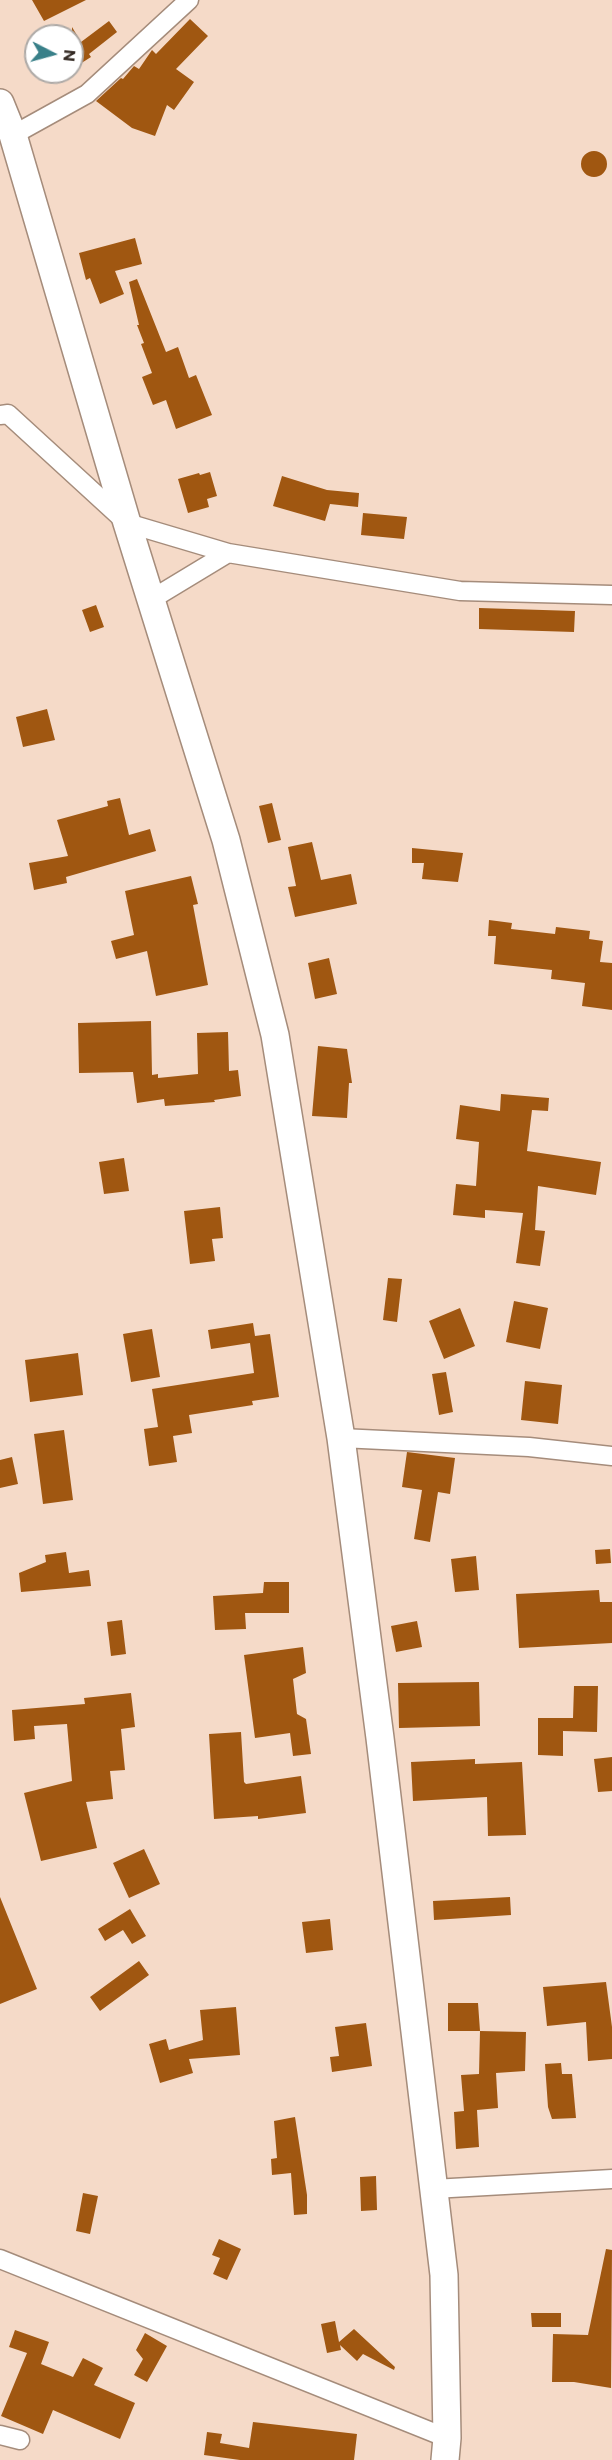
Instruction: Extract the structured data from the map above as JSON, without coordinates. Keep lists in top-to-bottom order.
{
  "north": "right"
}
